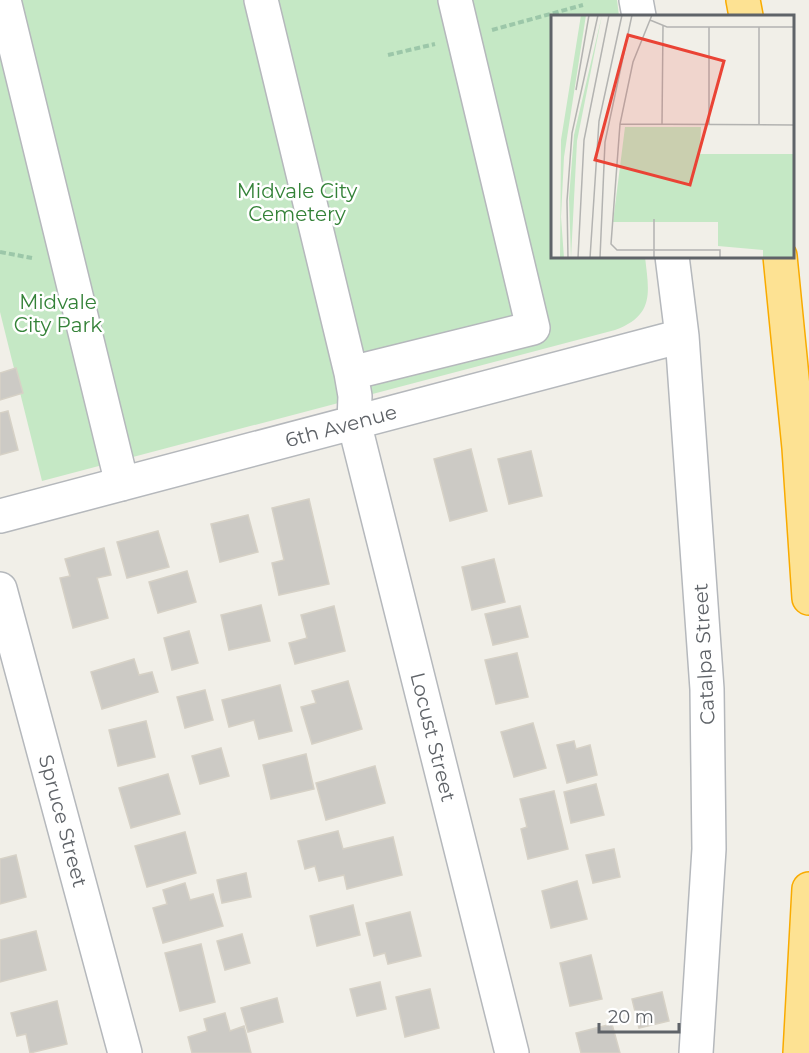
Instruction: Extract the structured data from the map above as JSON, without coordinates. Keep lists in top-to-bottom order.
{
  "streets": {
    "street": [
      "6th Avenue",
      "Catalpa Street",
      "Locust Street",
      "Spruce Street"
    ]
  },
  "crossings": [
    ["6th Avenue", "Catalpa Street"],
    ["6th Avenue", "Locust Street"]
  ],
  "parks": ["Midvale City Cemetery", "Midvale City Park"],
  "scale_bar": "20 m"
}
